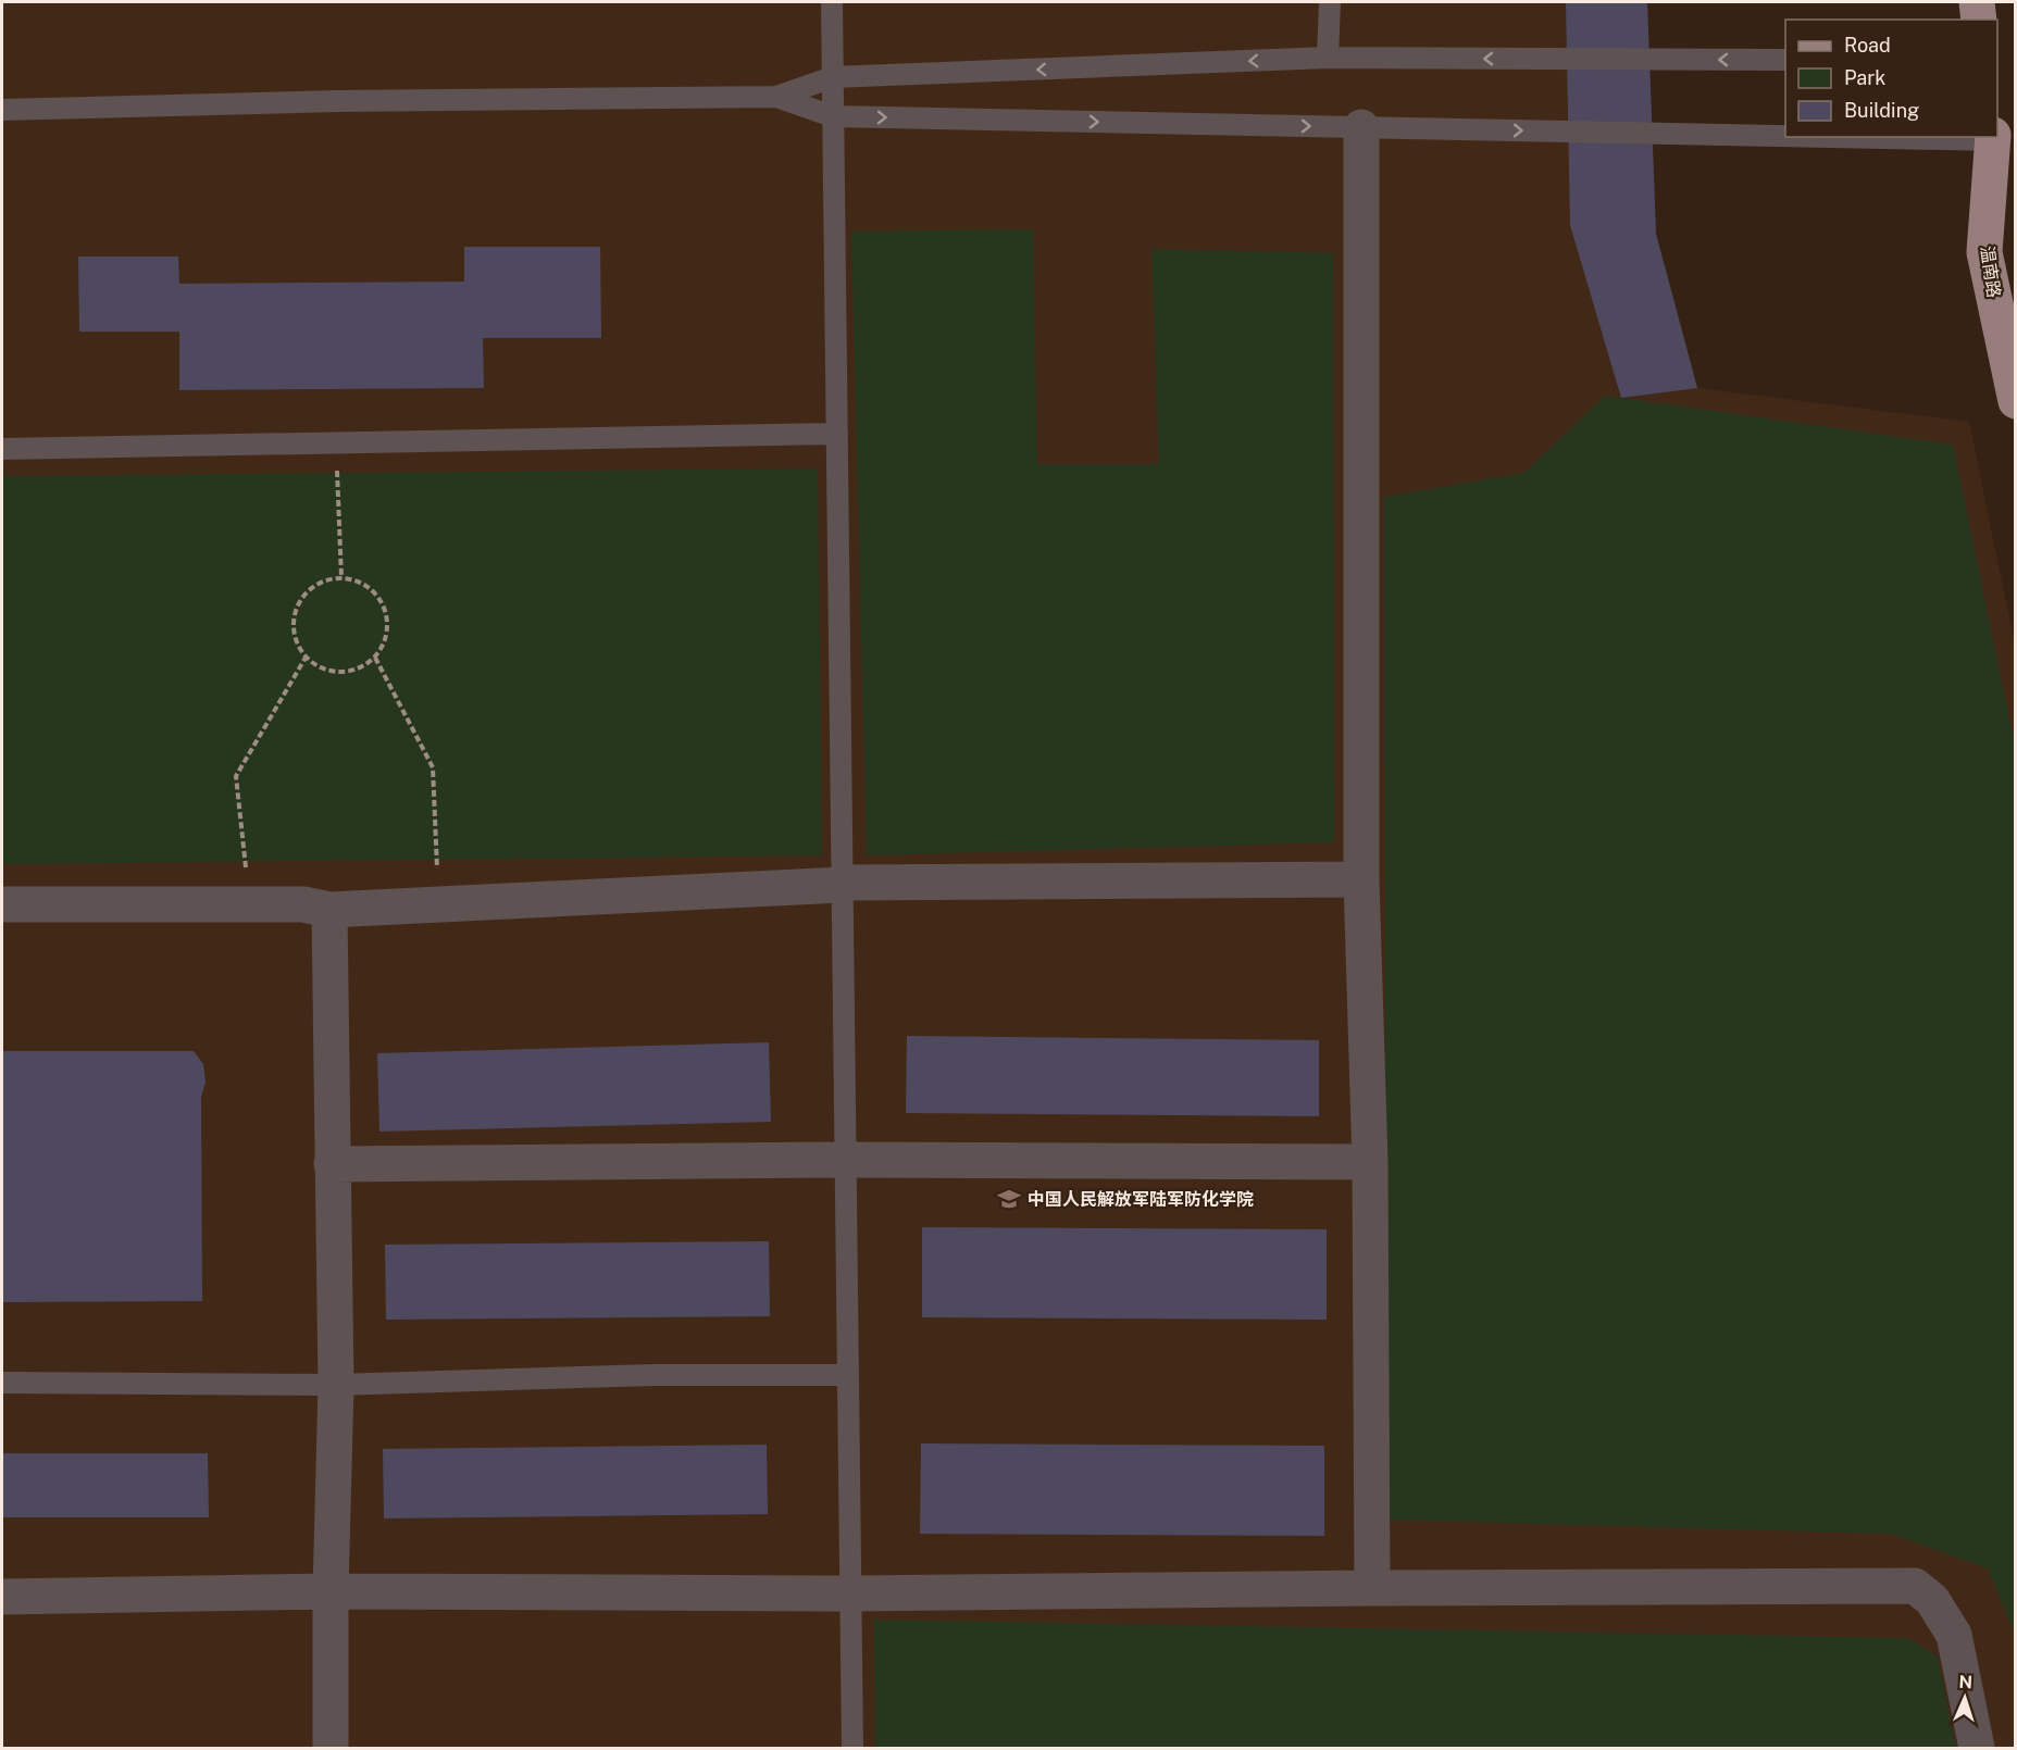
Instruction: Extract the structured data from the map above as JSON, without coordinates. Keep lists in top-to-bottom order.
{
  "streets": {
    "main road": ["温南路"]
  },
  "places": {
    "school or university": ["中国人民解放军陆军防化学院"]
  },
  "legend": ["Road", "Park", "Building"],
  "north": "top"
}
